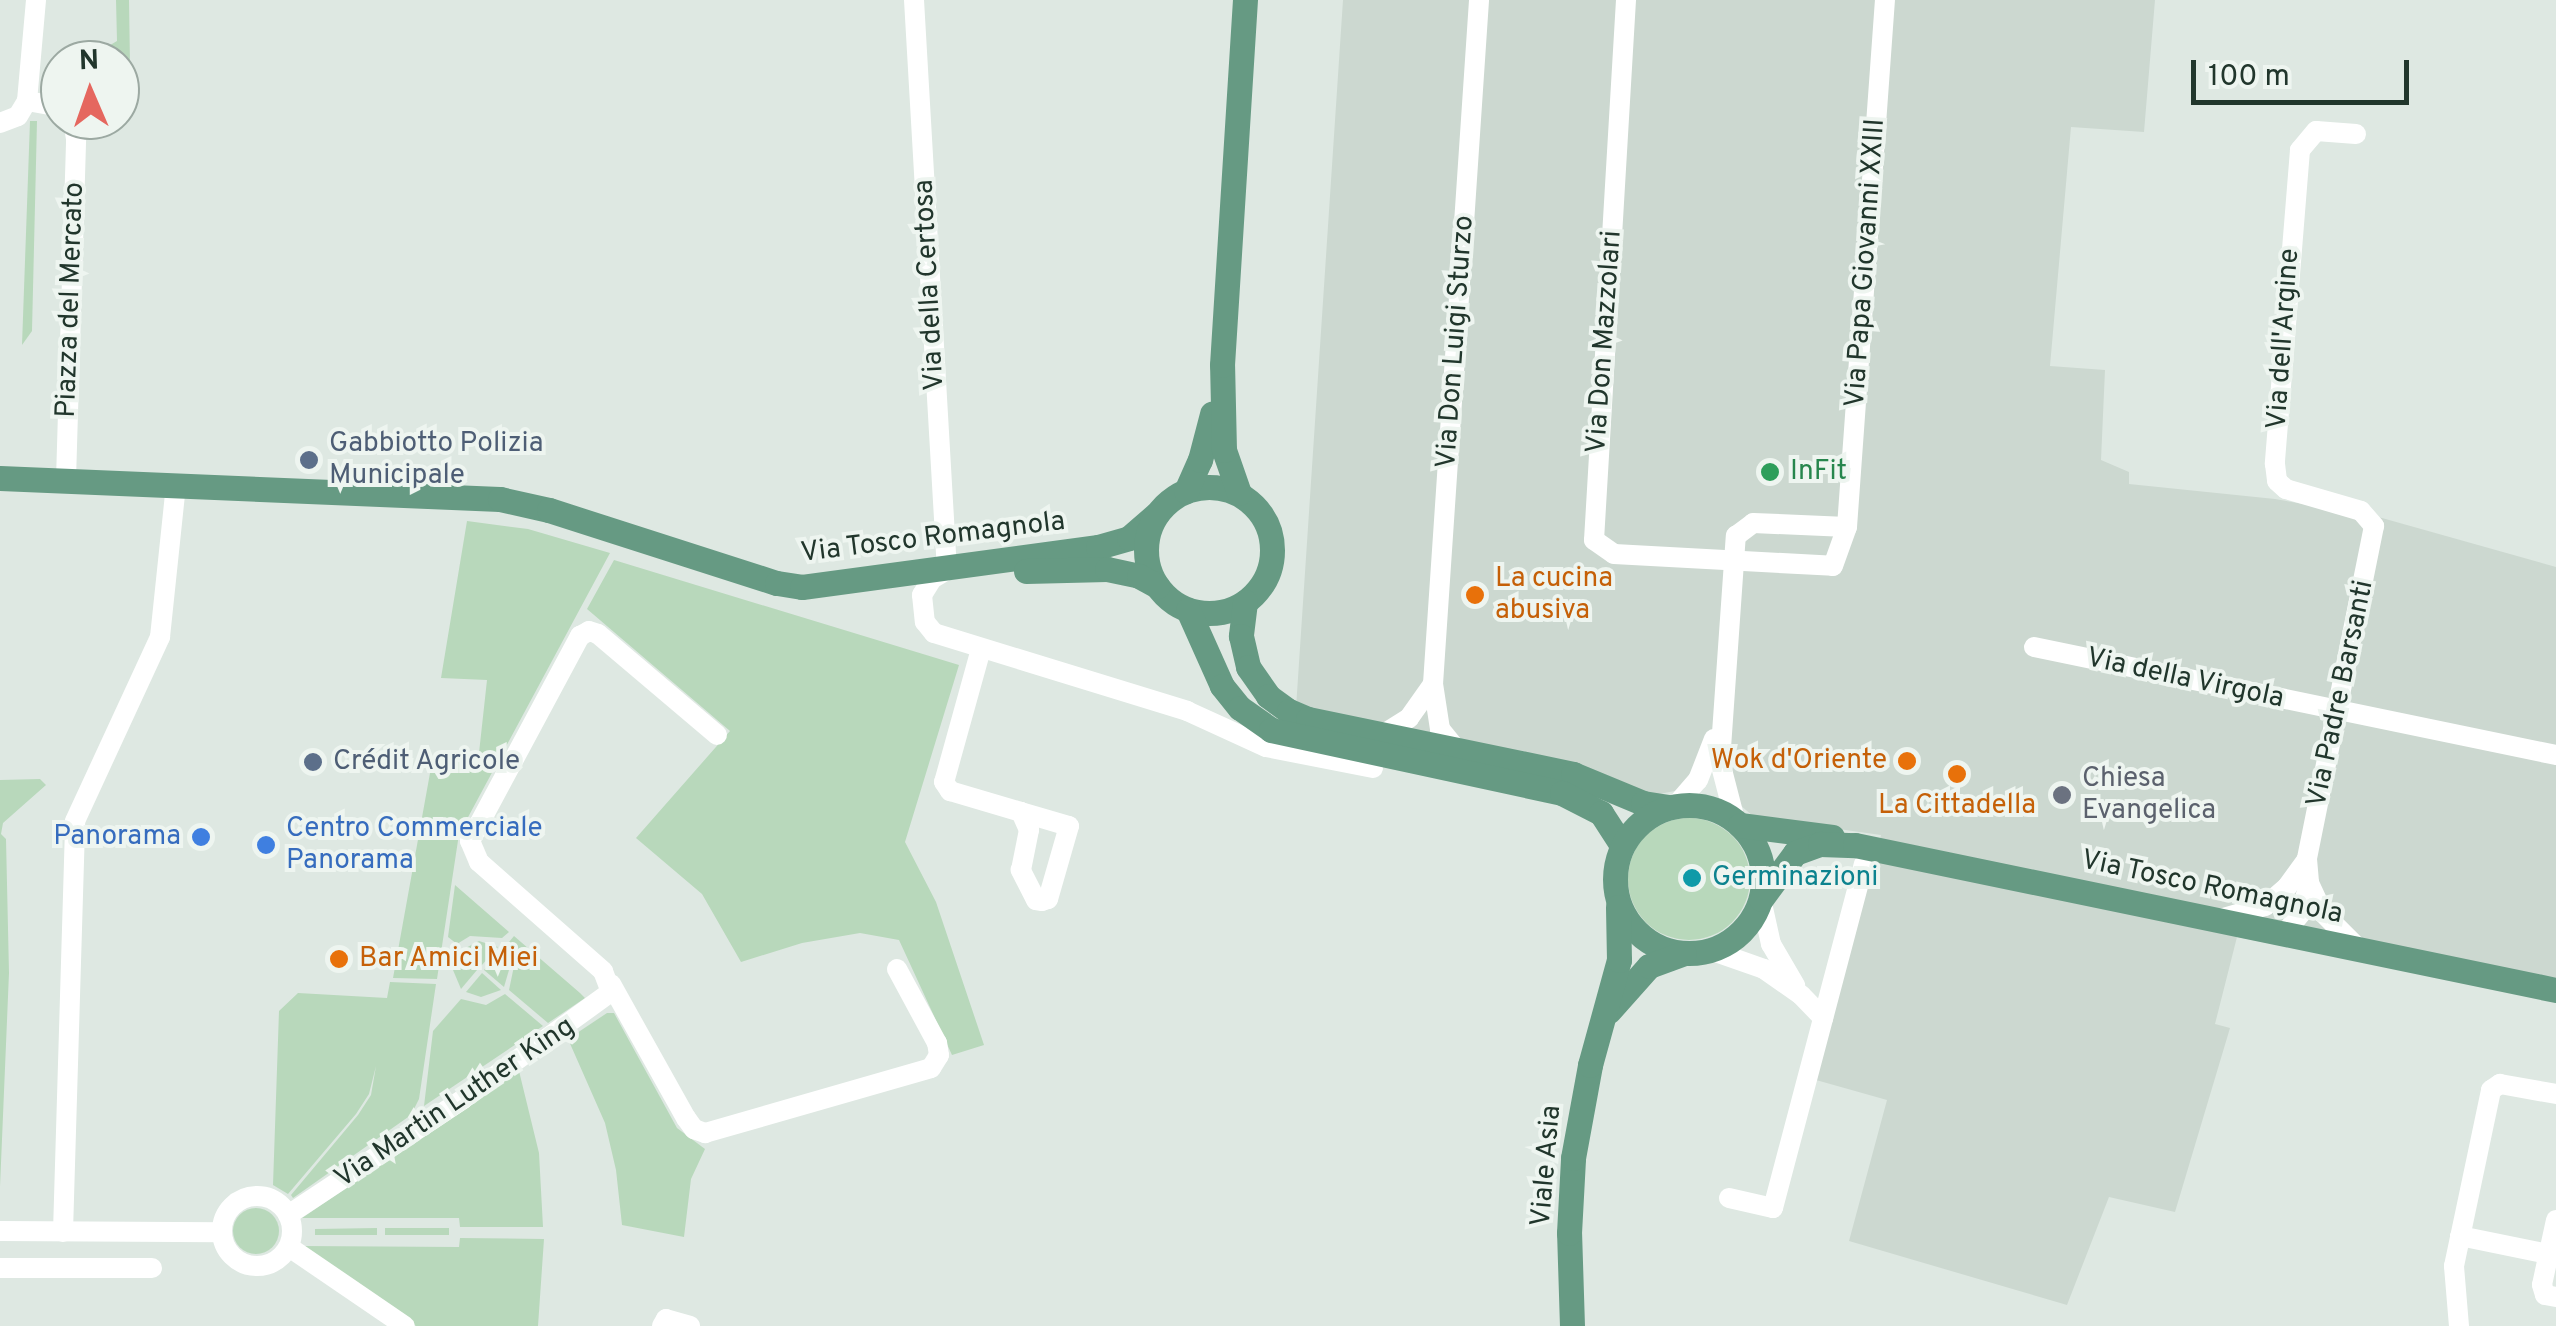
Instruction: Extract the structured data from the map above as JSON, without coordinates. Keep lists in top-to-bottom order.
{
  "streets": {
    "main road": ["Via Tosco Romagnola", "Viale Asia"],
    "street": [
      "Via Papa Giovanni XXIII",
      "Via della Certosa",
      "Piazza del Mercato",
      "Via dell'Argine",
      "Via Don Luigi Sturzo",
      "Via Don Mazzolari",
      "Via della Virgola",
      "Via Padre Barsanti",
      "Via Martin Luther King"
    ]
  },
  "crossings": [
    ["Via della Certosa", "Via Tosco Romagnola"],
    ["Piazza del Mercato", "Via Tosco Romagnola"],
    ["Via dell'Argine", "Via Padre Barsanti"],
    ["Via Tosco Romagnola", "Via Padre Barsanti"],
    ["Via Tosco Romagnola", "Viale Asia"],
    ["Via della Virgola", "Via Padre Barsanti"]
  ],
  "places": [
    "Gabbiotto Polizia Municipale",
    "InFit",
    "La cucina abusiva",
    "Wok d'Oriente",
    "Crédit Agricole",
    "La Cittadella",
    "Chiesa Evangelica",
    "Panorama",
    "Centro Commerciale Panorama",
    "Germinazioni",
    "Bar Amici Miei"
  ],
  "scale_bar": "100 m",
  "north": "top"
}
